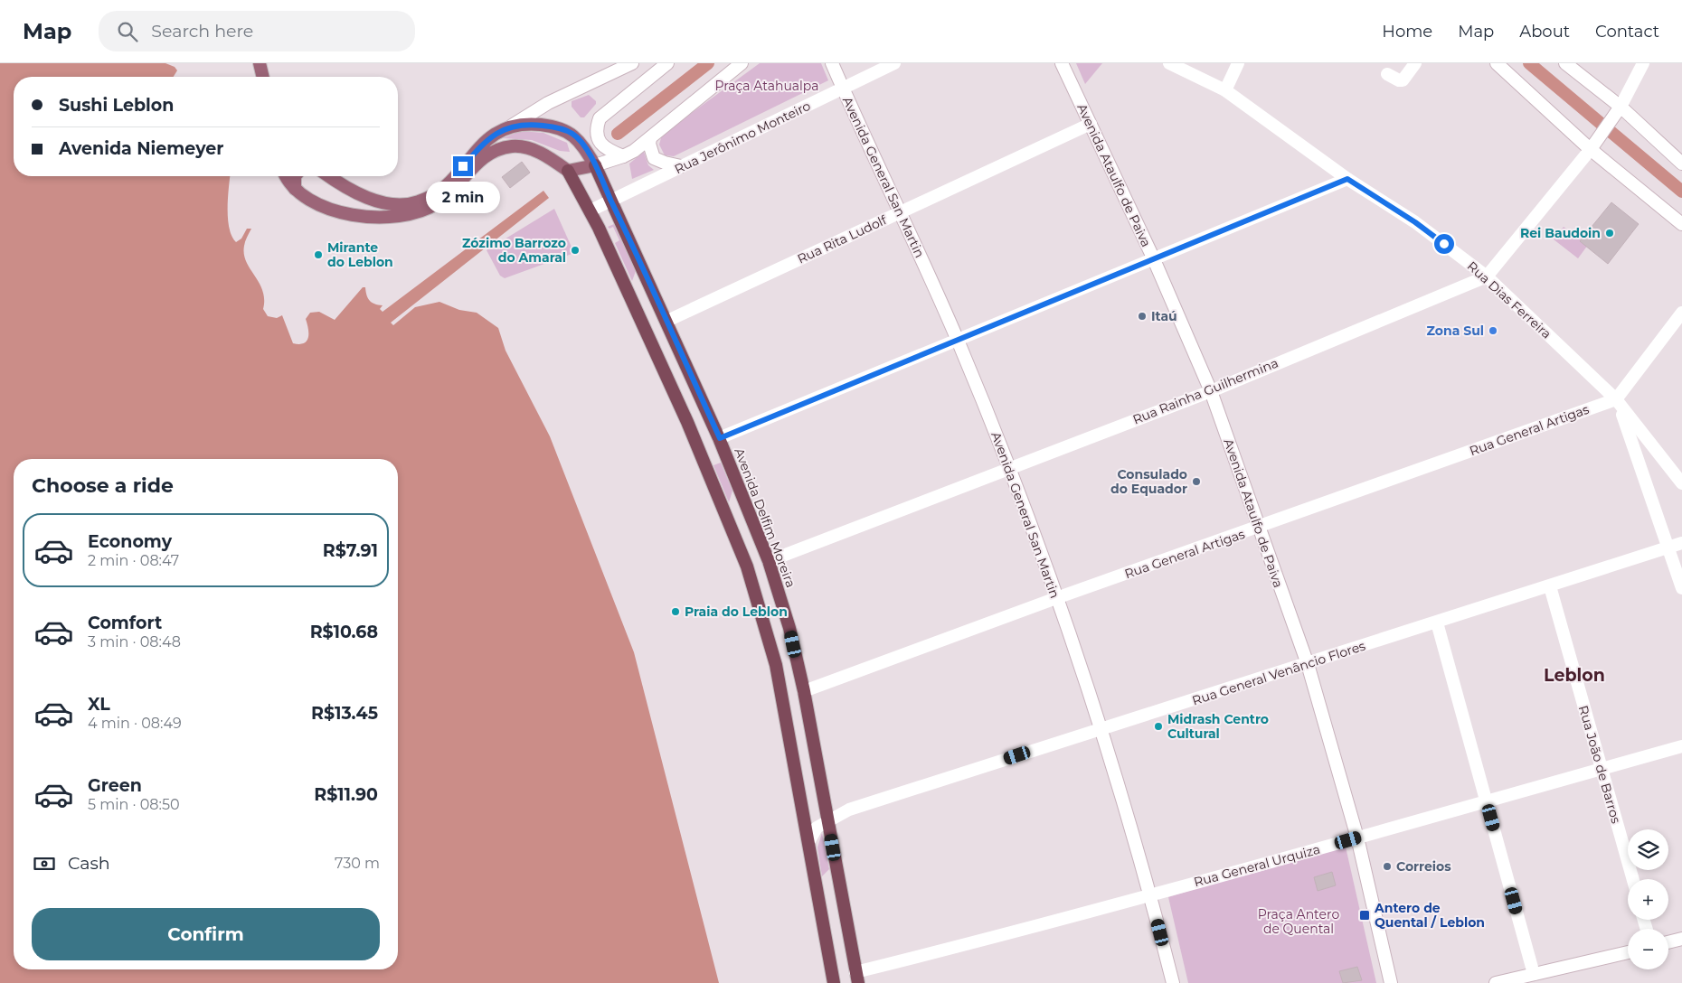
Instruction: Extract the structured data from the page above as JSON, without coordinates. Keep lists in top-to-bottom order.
{
  "streets": {
    "highway": ["Avenida Delfim Moreira"],
    "street": [
      "Rua Jerônimo Monteiro",
      "Avenida Ataulfo de Paiva",
      "Avenida General San Martin",
      "Rua Rita Ludolf",
      "Rua Dias Ferreira",
      "Rua Rainha Guilhermina",
      "Rua General Artigas",
      "Rua General Venâncio Flores",
      "Rua João de Barros",
      "Rua General Urquiza"
    ]
  },
  "crossings": [
    ["Rua Jerônimo Monteiro", "Avenida General San Martin"],
    ["Rua Jerônimo Monteiro", "Avenida Delfim Moreira"],
    ["Avenida Ataulfo de Paiva", "Rua Rita Ludolf"],
    ["Avenida Ataulfo de Paiva", "Rua Rainha Guilhermina"],
    ["Avenida Ataulfo de Paiva", "Rua General Artigas"],
    ["Avenida Ataulfo de Paiva", "Rua General Venâncio Flores"],
    ["Avenida Ataulfo de Paiva", "Rua General Urquiza"],
    ["Avenida General San Martin", "Rua Rita Ludolf"],
    ["Avenida General San Martin", "Rua Rainha Guilhermina"],
    ["Avenida General San Martin", "Rua General Artigas"],
    ["Avenida General San Martin", "Rua General Venâncio Flores"],
    ["Avenida General San Martin", "Rua General Urquiza"],
    ["Rua Rita Ludolf", "Avenida Delfim Moreira"],
    ["Rua Dias Ferreira", "Rua Rainha Guilhermina"],
    ["Rua Dias Ferreira", "Rua General Artigas"],
    ["Rua Rainha Guilhermina", "Avenida Delfim Moreira"],
    ["Rua General Artigas", "Avenida Delfim Moreira"],
    ["Avenida Delfim Moreira", "Rua General Venâncio Flores"],
    ["Avenida Delfim Moreira", "Rua General Urquiza"],
    ["Rua General Venâncio Flores", "Rua João de Barros"],
    ["Rua João de Barros", "Rua General Urquiza"]
  ],
  "districts": ["Leblon"],
  "parks": ["Praça Atahualpa", "Praça Antero de Quental"],
  "places": {
    "other": [
      "Rei Baudoin",
      "Zózimo Barrozo do Amaral",
      "Mirante do Leblon",
      "Itaú",
      "Zona Sul",
      "Consulado do Equador",
      "Praia do Leblon",
      "Midrash Centro Cultural",
      "Correios"
    ],
    "transit": ["Antero de Quental / Leblon"]
  },
  "page": {
    "header": "Map",
    "search": "Search here",
    "nav": [
      "Home",
      "Map",
      "About",
      "Contact"
    ],
    "banner": ["Sushi Leblon", "Avenida Niemeyer"],
    "bubble": "2 min",
    "heading": "Choose a ride",
    "list": [
      {
        "name": "Economy",
        "note": "2 min · 08:47",
        "value": "R$7.91"
      },
      {
        "name": "Comfort",
        "note": "3 min · 08:48",
        "value": "R$10.68"
      },
      {
        "name": "XL",
        "note": "4 min · 08:49",
        "value": "R$13.45"
      },
      {
        "name": "Green",
        "note": "5 min · 08:50",
        "value": "R$11.90"
      }
    ],
    "map_buttons": ["+", "−"],
    "pay": ["Cash", "730 m"],
    "buttons": "Confirm"
  }
}
